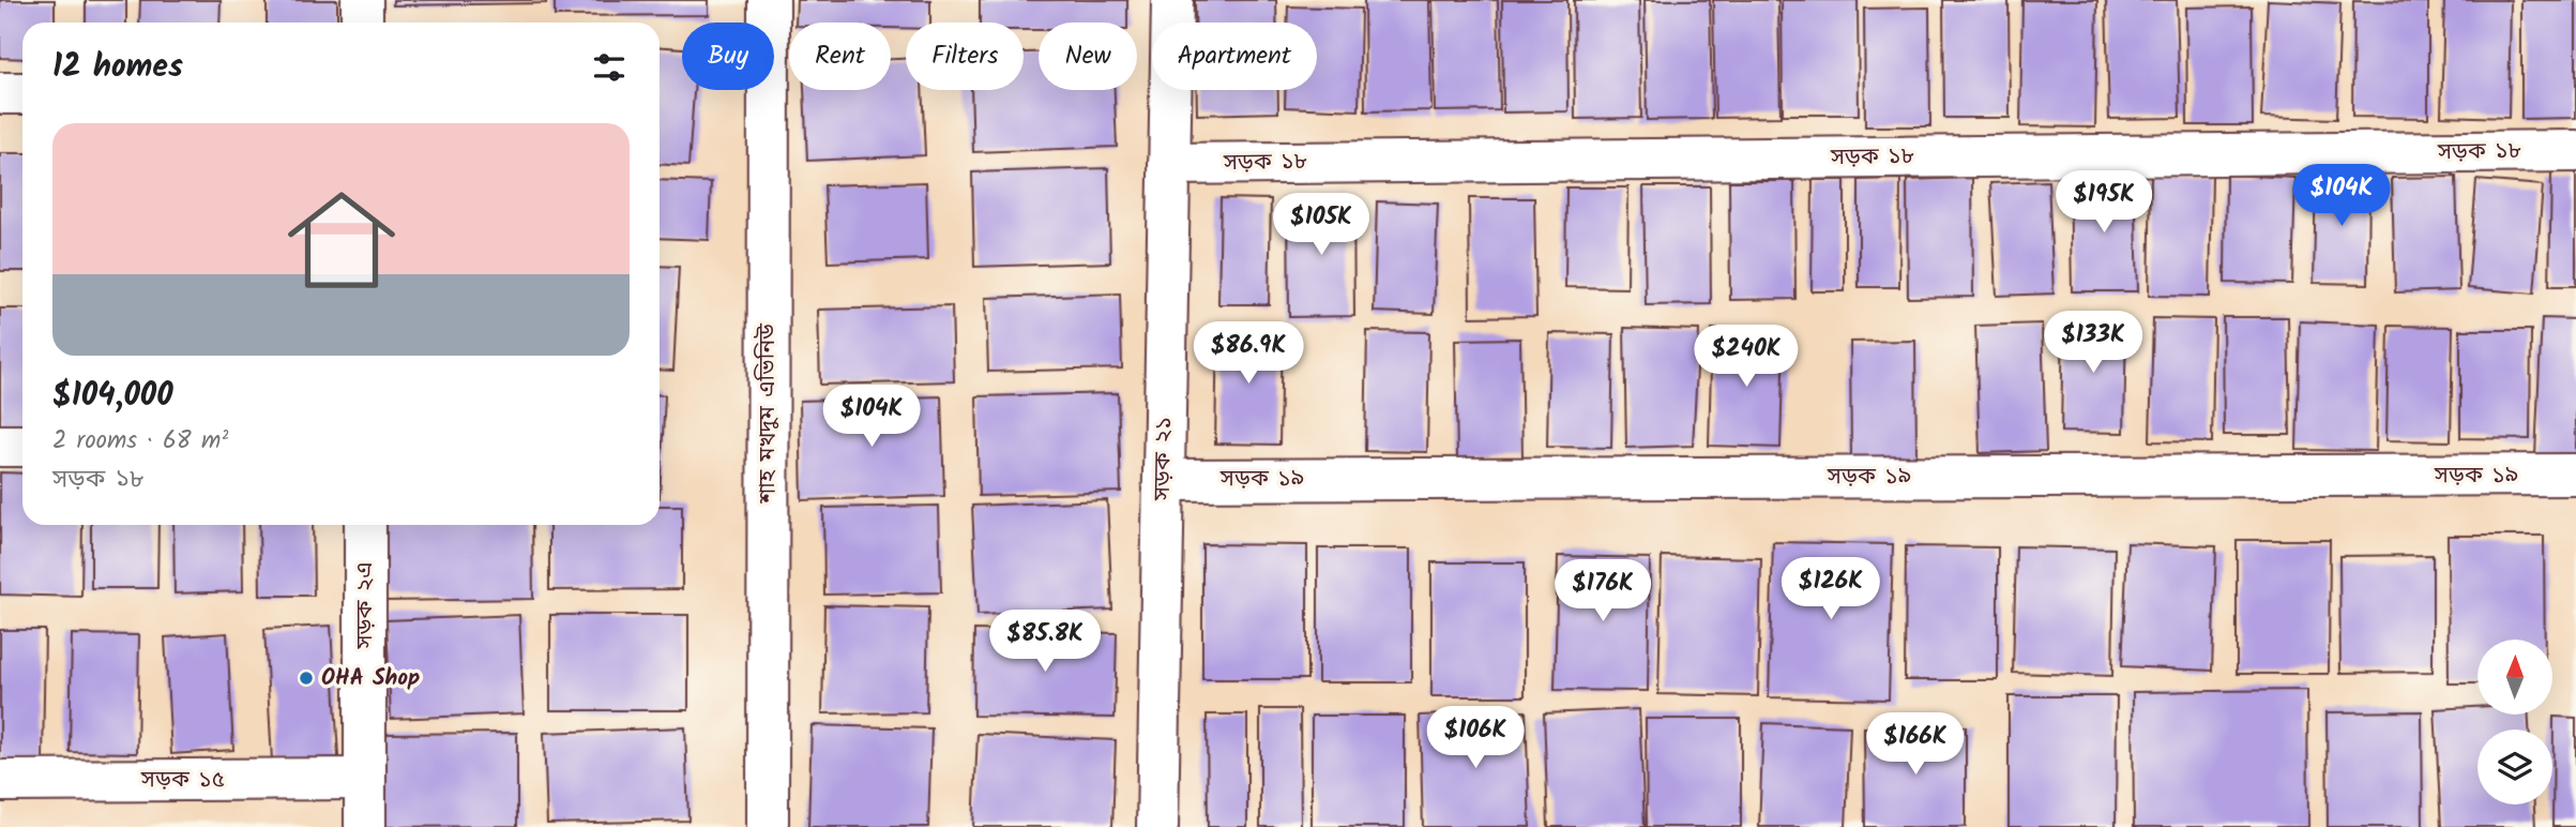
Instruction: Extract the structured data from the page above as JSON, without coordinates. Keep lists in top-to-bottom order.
{
  "streets": {
    "street": [
      "সড়ক ১৮",
      "শাহ মখদুম এভিনিউ",
      "সড়ক ২১",
      "সড়ক ১৯",
      "সড়ক ২এ",
      "সড়ক ১৫"
    ]
  },
  "crossings": [
    ["সড়ক ১৮", "সড়ক ২১"],
    ["সড়ক ২১", "সড়ক ১৯"],
    ["সড়ক ২এ", "সড়ক ১৫"]
  ],
  "places": ["OHA Shop"],
  "north": "top",
  "page": {
    "chip": [
      "Buy",
      "Rent",
      "Filters",
      "New",
      "Apartment"
    ],
    "heading": "12 homes",
    "list": [
      {
        "name": "$104,000",
        "note": "2 rooms · 68 m² · সড়ক ১৮"
      }
    ],
    "price": [
      "$104K",
      "$195K",
      "$105K",
      "$133K",
      "$86.9K",
      "$240K",
      "$104K",
      "$126K",
      "$176K",
      "$85.8K",
      "$106K",
      "$166K"
    ]
  }
}
